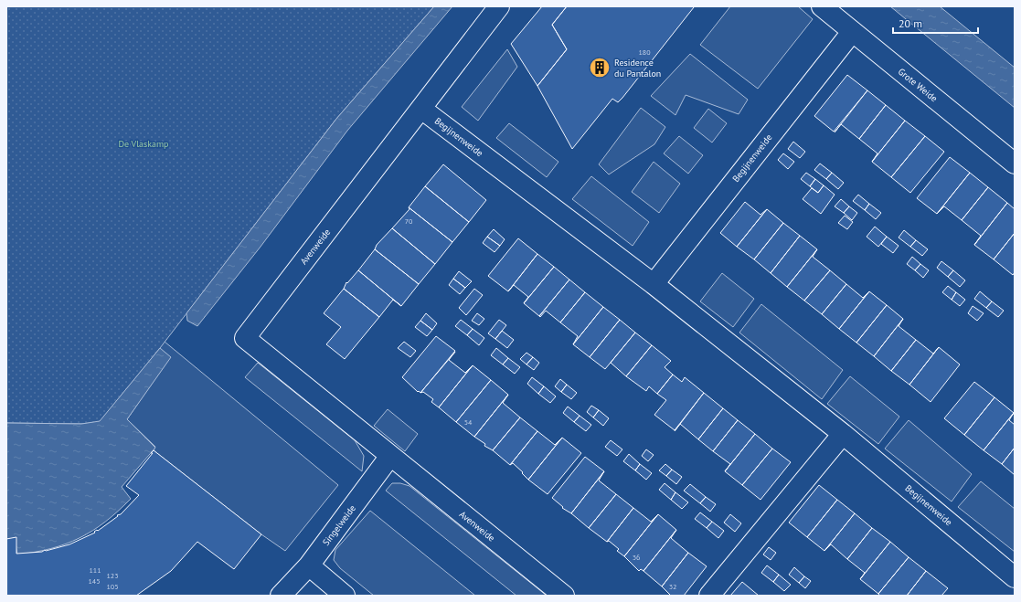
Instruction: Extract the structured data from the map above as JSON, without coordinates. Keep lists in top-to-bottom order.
{
  "streets": {
    "street": [
      "Grote Weide",
      "Begijnenweide",
      "Avenweide",
      "Singelweide"
    ]
  },
  "crossings": [
    ["Grote Weide", "Begijnenweide"],
    ["Begijnenweide", "Avenweide"],
    ["Avenweide", "Singelweide"]
  ],
  "parks": ["De Vlaskamp"],
  "places": {
    "building": ["Residence du Pantalon"]
  },
  "house_numbers": [
    "180",
    "70",
    "54",
    "36",
    "111",
    "123",
    "145",
    "105",
    "32"
  ],
  "scale_bar": "20 m"
}
